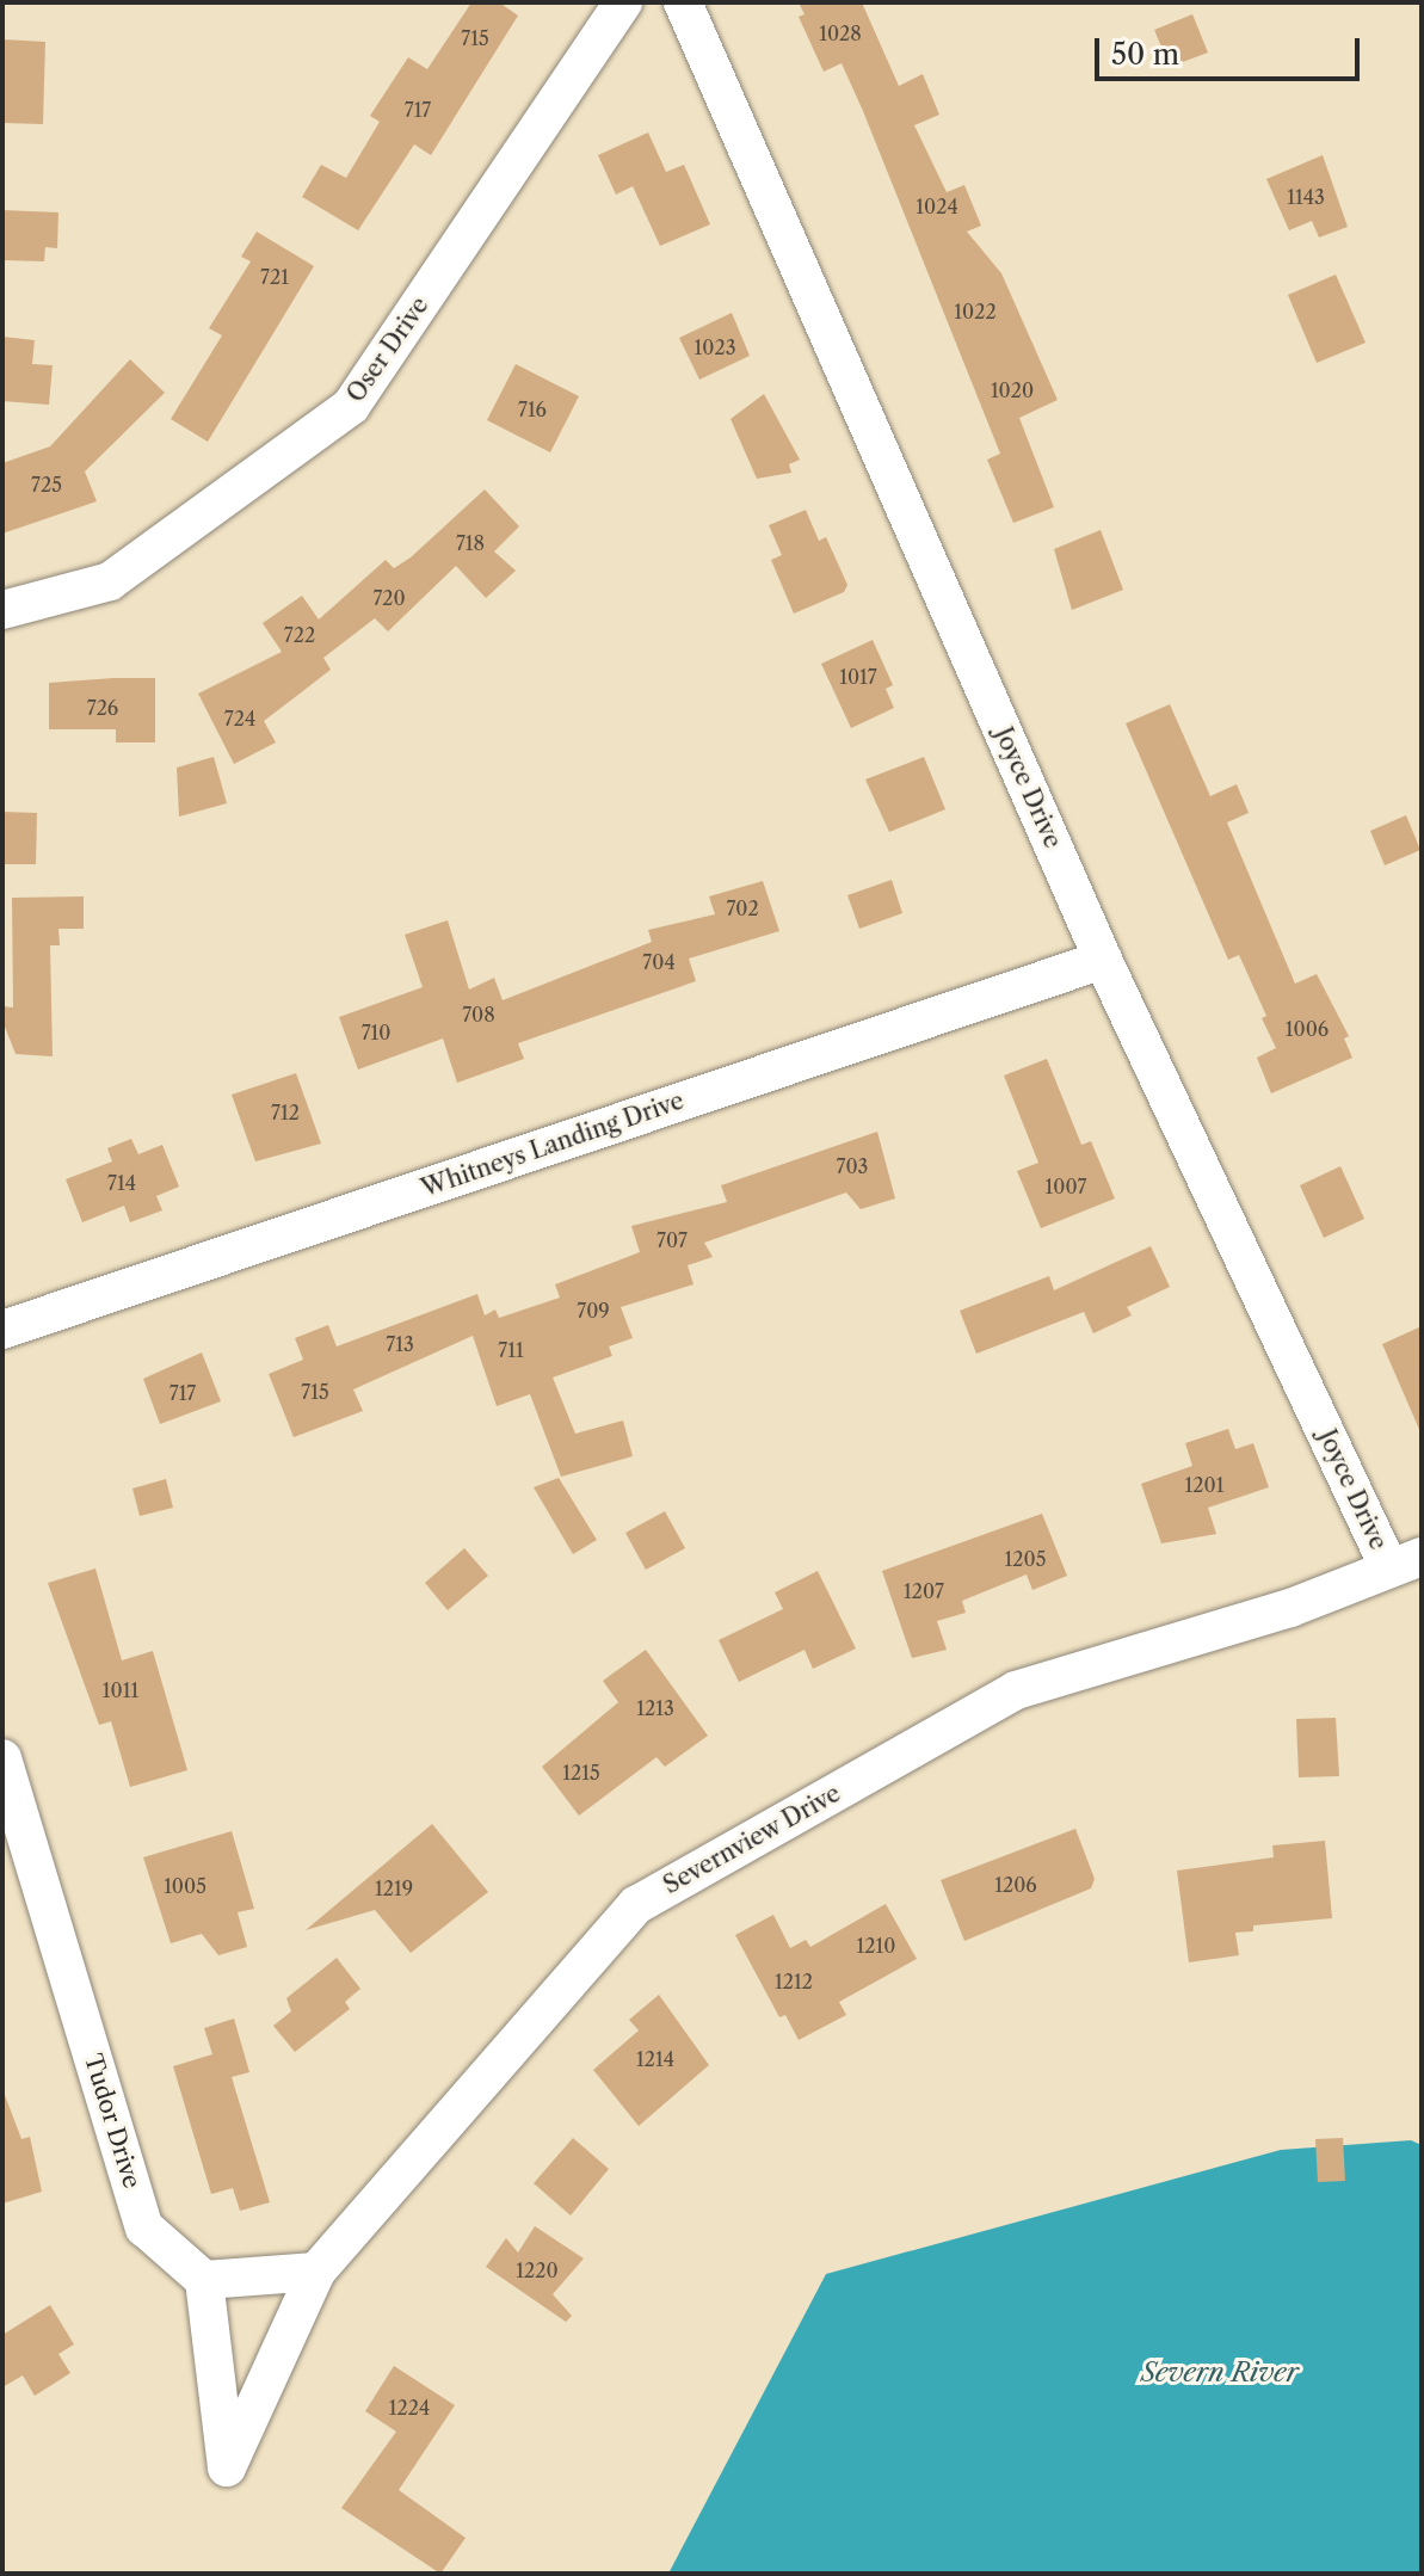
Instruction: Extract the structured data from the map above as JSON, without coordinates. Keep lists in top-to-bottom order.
{
  "streets": {
    "street": [
      "Oser Drive",
      "Joyce Drive",
      "Whitneys Landing Drive",
      "Severnview Drive",
      "Tudor Drive"
    ]
  },
  "crossings": [
    ["Joyce Drive", "Whitneys Landing Drive"],
    ["Joyce Drive", "Severnview Drive"],
    ["Severnview Drive", "Tudor Drive"]
  ],
  "water": ["Severn River"],
  "house_numbers": [
    "1028",
    "715",
    "717",
    "1143",
    "1024",
    "721",
    "1022",
    "1023",
    "1020",
    "716",
    "725",
    "718",
    "720",
    "722",
    "1017",
    "726",
    "724",
    "702",
    "704",
    "708",
    "1006",
    "710",
    "712",
    "703",
    "714",
    "1007",
    "707",
    "709",
    "713",
    "711",
    "715",
    "717",
    "1201",
    "1205",
    "1207",
    "1011",
    "1213",
    "1215",
    "1206",
    "1005",
    "1219",
    "1210",
    "1212",
    "1214",
    "1220",
    "1224"
  ],
  "scale_bar": "50 m"
}
